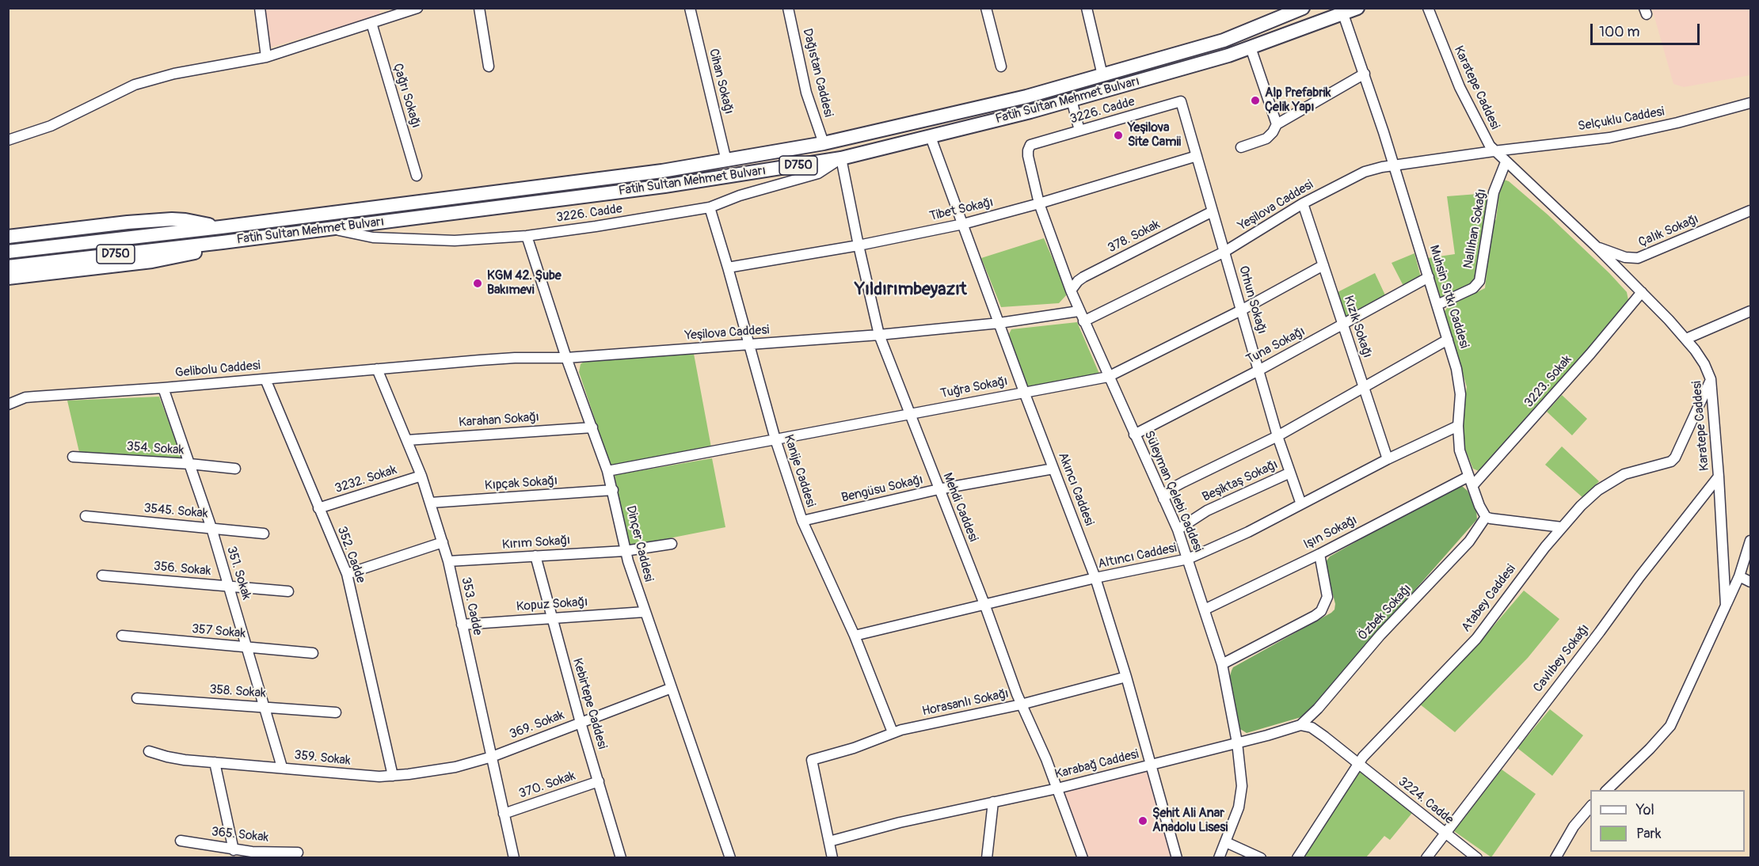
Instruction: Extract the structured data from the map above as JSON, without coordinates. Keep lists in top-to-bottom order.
{
  "streets": {
    "highway": ["Fatih Sultan Mehmet Bulvarı", "D750"],
    "street": [
      "Dağıstan Caddesi",
      "Cihan Sokağı",
      "Karatepe Caddesi",
      "Çağrı Sokağı",
      "3226. Cadde",
      "Selçuklu Caddesi",
      "Yeşilova Caddesi",
      "Tibet Sokağı",
      "Nallıhan Sokağı",
      "Çalık Sokağı",
      "378. Sokak",
      "Muhsin Sıtkı Caddesi",
      "Orhun Sokağı",
      "Kızık Sokağı",
      "Tuna Sokağı",
      "Gelibolu Caddesi",
      "3223. Sokak",
      "Tuğra Sokağı",
      "Karahan Sokağı",
      "354. Sokak",
      "Kanije Caddesi",
      "3232. Sokak",
      "Beşiktaş Sokağı",
      "Kıpçak Sokağı",
      "Bengüsu Sokağı",
      "Akıncı Caddesi",
      "Süleyman Çelebi Caddesi",
      "Mehdi Caddesi",
      "3545. Sokak",
      "Işın Sokağı",
      "Kırım Sokağı",
      "Dinçer Caddesi",
      "352. Cadde",
      "Altıncı Caddesi",
      "356. Sokak",
      "351. Sokak",
      "Atabey Caddesi",
      "Kopuz Sokağı",
      "353. Cadde",
      "Özbek Sokağı",
      "357 Sokak",
      "Cavlıbey Sokağı",
      "358. Sokak",
      "Horasanlı Sokağı",
      "Kebirtepe Caddesi",
      "369. Sokak",
      "359. Sokak",
      "Karabağ Caddesi",
      "370. Sokak",
      "3224. Cadde",
      "365. Sokak"
    ]
  },
  "crossings": [
    ["Dağıstan Caddesi", "Fatih Sultan Mehmet Bulvarı"],
    ["Cihan Sokağı", "Fatih Sultan Mehmet Bulvarı"],
    ["Karatepe Caddesi", "Selçuklu Caddesi"],
    ["Karatepe Caddesi", "Yeşilova Caddesi"],
    ["Karatepe Caddesi", "Nallıhan Sokağı"],
    ["Karatepe Caddesi", "Çalık Sokağı"],
    ["Karatepe Caddesi", "3223. Sokak"],
    ["Karatepe Caddesi", "Atabey Caddesi"],
    ["Karatepe Caddesi", "Cavlıbey Sokağı"],
    ["Fatih Sultan Mehmet Bulvarı", "3226. Cadde"],
    ["Fatih Sultan Mehmet Bulvarı", "Muhsin Sıtkı Caddesi"],
    ["Fatih Sultan Mehmet Bulvarı", "Akıncı Caddesi"],
    ["Fatih Sultan Mehmet Bulvarı", "Mehdi Caddesi"],
    ["3226. Cadde", "Orhun Sokağı"],
    ["3226. Cadde", "Kanije Caddesi"],
    ["3226. Cadde", "Süleyman Çelebi Caddesi"],
    ["3226. Cadde", "Mehdi Caddesi"],
    ["3226. Cadde", "Dinçer Caddesi"],
    ["Selçuklu Caddesi", "Yeşilova Caddesi"],
    ["Yeşilova Caddesi", "Muhsin Sıtkı Caddesi"],
    ["Yeşilova Caddesi", "Orhun Sokağı"],
    ["Yeşilova Caddesi", "Kızık Sokağı"],
    ["Yeşilova Caddesi", "Gelibolu Caddesi"],
    ["Yeşilova Caddesi", "Kanije Caddesi"],
    ["Yeşilova Caddesi", "Akıncı Caddesi"],
    ["Yeşilova Caddesi", "Süleyman Çelebi Caddesi"],
    ["Yeşilova Caddesi", "Mehdi Caddesi"],
    ["Yeşilova Caddesi", "Dinçer Caddesi"],
    ["Yeşilova Caddesi", "353. Cadde"],
    ["Tibet Sokağı", "Orhun Sokağı"],
    ["Tibet Sokağı", "Kanije Caddesi"],
    ["Tibet Sokağı", "Akıncı Caddesi"],
    ["Tibet Sokağı", "Süleyman Çelebi Caddesi"],
    ["Tibet Sokağı", "Mehdi Caddesi"],
    ["Nallıhan Sokağı", "Muhsin Sıtkı Caddesi"],
    ["378. Sokak", "Orhun Sokağı"],
    ["378. Sokak", "Süleyman Çelebi Caddesi"],
    ["Muhsin Sıtkı Caddesi", "Tuna Sokağı"],
    ["Muhsin Sıtkı Caddesi", "3223. Sokak"],
    ["Muhsin Sıtkı Caddesi", "Işın Sokağı"],
    ["Muhsin Sıtkı Caddesi", "Altıncı Caddesi"],
    ["Muhsin Sıtkı Caddesi", "Özbek Sokağı"],
    ["Orhun Sokağı", "Tuna Sokağı"],
    ["Orhun Sokağı", "Tuğra Sokağı"],
    ["Orhun Sokağı", "Beşiktaş Sokağı"],
    ["Orhun Sokağı", "Altıncı Caddesi"],
    ["Kızık Sokağı", "Tuna Sokağı"],
    ["Kızık Sokağı", "Tuğra Sokağı"],
    ["Kızık Sokağı", "Altıncı Caddesi"],
    ["Tuna Sokağı", "Süleyman Çelebi Caddesi"],
    ["Gelibolu Caddesi", "352. Cadde"],
    ["Gelibolu Caddesi", "351. Sokak"],
    ["Gelibolu Caddesi", "353. Cadde"],
    ["Tuğra Sokağı", "Kanije Caddesi"],
    ["Tuğra Sokağı", "Akıncı Caddesi"],
    ["Tuğra Sokağı", "Süleyman Çelebi Caddesi"],
    ["Tuğra Sokağı", "Mehdi Caddesi"],
    ["Tuğra Sokağı", "Dinçer Caddesi"],
    ["Karahan Sokağı", "Dinçer Caddesi"],
    ["Karahan Sokağı", "353. Cadde"],
    ["354. Sokak", "351. Sokak"],
    ["Kanije Caddesi", "Bengüsu Sokağı"],
    ["Kanije Caddesi", "Altıncı Caddesi"],
    ["Kanije Caddesi", "Horasanlı Sokağı"],
    ["3232. Sokak", "352. Cadde"],
    ["3232. Sokak", "353. Cadde"],
    ["Beşiktaş Sokağı", "Süleyman Çelebi Caddesi"],
    ["Kıpçak Sokağı", "Dinçer Caddesi"],
    ["Kıpçak Sokağı", "353. Cadde"],
    ["Bengüsu Sokağı", "Akıncı Caddesi"],
    ["Bengüsu Sokağı", "Mehdi Caddesi"],
    ["Akıncı Caddesi", "Altıncı Caddesi"],
    ["Akıncı Caddesi", "Horasanlı Sokağı"],
    ["Akıncı Caddesi", "Karabağ Caddesi"],
    ["Süleyman Çelebi Caddesi", "Işın Sokağı"],
    ["Süleyman Çelebi Caddesi", "Altıncı Caddesi"],
    ["Süleyman Çelebi Caddesi", "Karabağ Caddesi"],
    ["Mehdi Caddesi", "Altıncı Caddesi"],
    ["Mehdi Caddesi", "Horasanlı Sokağı"],
    ["Mehdi Caddesi", "Karabağ Caddesi"],
    ["3545. Sokak", "351. Sokak"],
    ["Kırım Sokağı", "Dinçer Caddesi"],
    ["Kırım Sokağı", "353. Cadde"],
    ["Kırım Sokağı", "Kebirtepe Caddesi"],
    ["Dinçer Caddesi", "Kopuz Sokağı"],
    ["Dinçer Caddesi", "369. Sokak"],
    ["352. Cadde", "359. Sokak"],
    ["356. Sokak", "351. Sokak"],
    ["351. Sokak", "357 Sokak"],
    ["351. Sokak", "358. Sokak"],
    ["351. Sokak", "359. Sokak"],
    ["Atabey Caddesi", "3224. Cadde"],
    ["Kopuz Sokağı", "353. Cadde"],
    ["Kopuz Sokağı", "Kebirtepe Caddesi"],
    ["353. Cadde", "369. Sokak"],
    ["353. Cadde", "359. Sokak"],
    ["353. Cadde", "370. Sokak"],
    ["Özbek Sokağı", "Karabağ Caddesi"],
    ["Cavlıbey Sokağı", "3224. Cadde"],
    ["Horasanlı Sokağı", "Karabağ Caddesi"],
    ["Kebirtepe Caddesi", "369. Sokak"],
    ["Kebirtepe Caddesi", "370. Sokak"],
    ["369. Sokak", "359. Sokak"]
  ],
  "districts": ["Yıldırımbeyazıt"],
  "places": [
    "Alp Prefabrik Çelik Yapı",
    "Yeşilova Site Camii",
    "KGM 42. Şube Bakımevi",
    "Şehit Ali Anar Anadolu Lisesi"
  ],
  "legend": ["Yol", "Park"],
  "scale_bar": "100 m"
}
